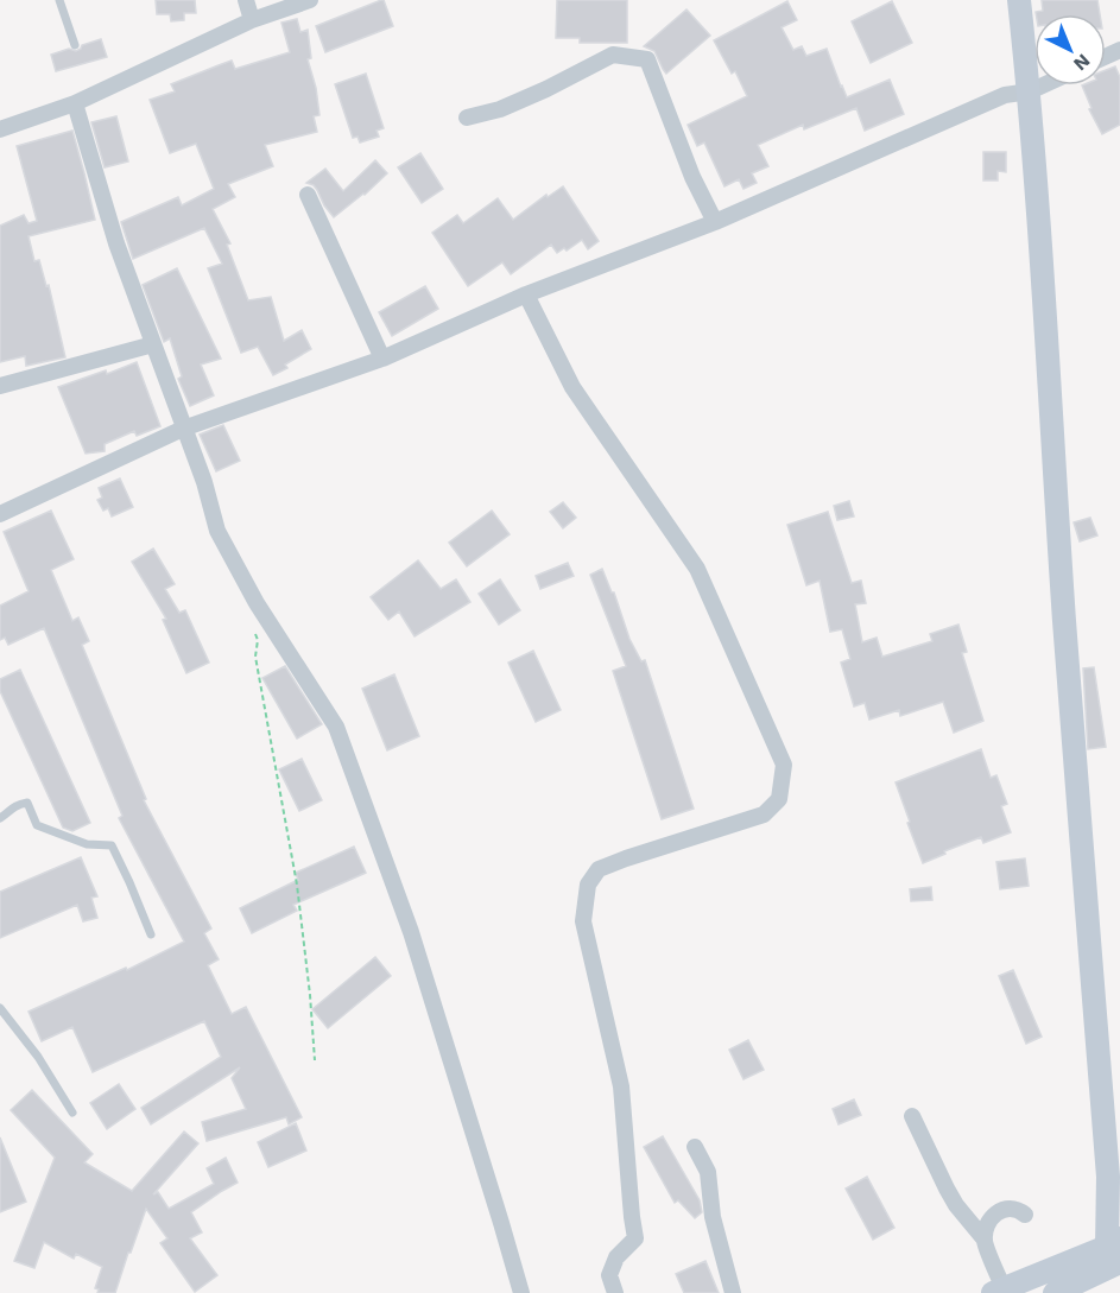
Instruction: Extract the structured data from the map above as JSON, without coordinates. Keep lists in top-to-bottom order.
{
  "north": "bottom right"
}
